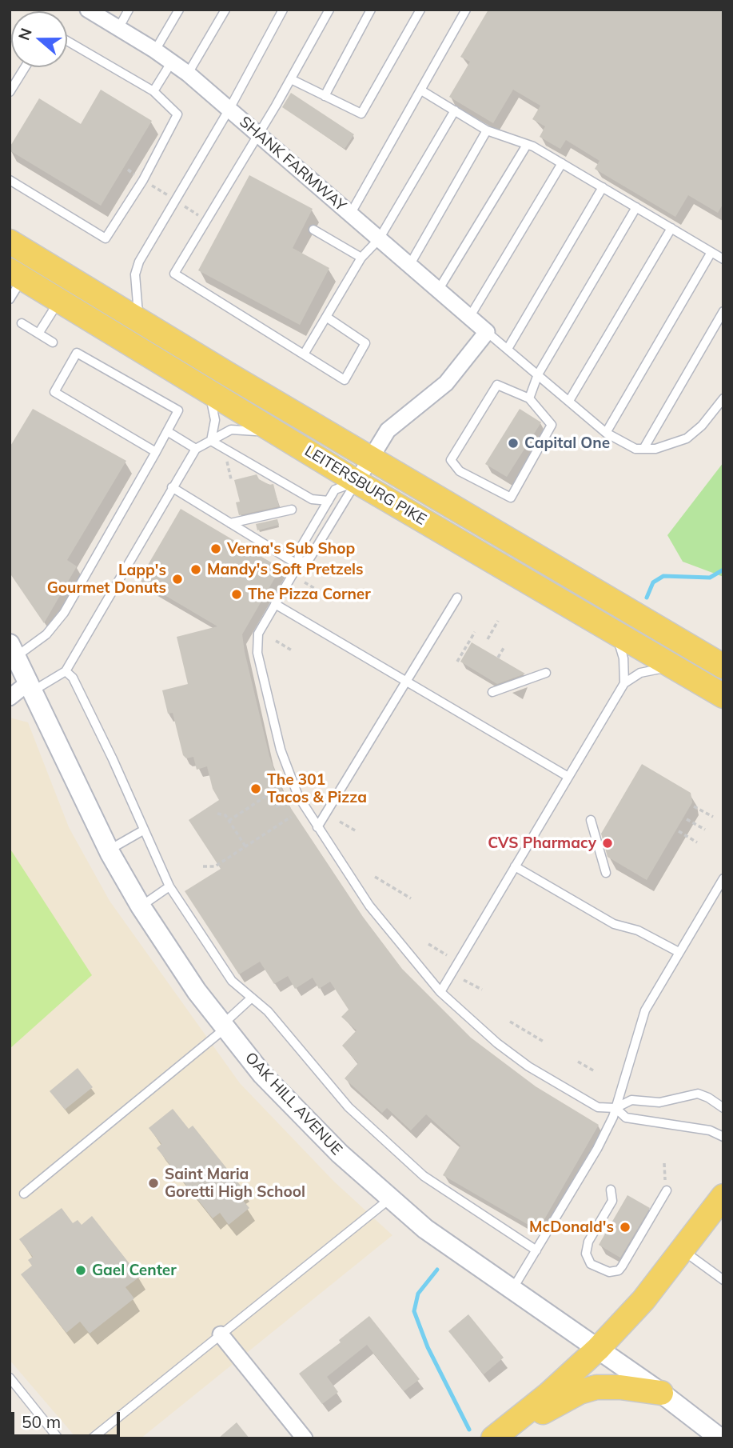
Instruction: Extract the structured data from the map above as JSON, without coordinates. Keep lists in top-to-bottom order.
{
  "streets": {
    "main road": ["LEITERSBURG PIKE"],
    "street": ["SHANK FARMWAY", "OAK HILL AVENUE"]
  },
  "places": [
    "Capital One",
    "Verna's Sub Shop",
    "Mandy's Soft Pretzels",
    "Lapp's Gourmet Donuts",
    "The Pizza Corner",
    "The 301 Tacos & Pizza",
    "CVS Pharmacy",
    "Saint Maria Goretti High School",
    "McDonald's",
    "Gael Center"
  ],
  "scale_bar": "50 m",
  "north": "left"
}
